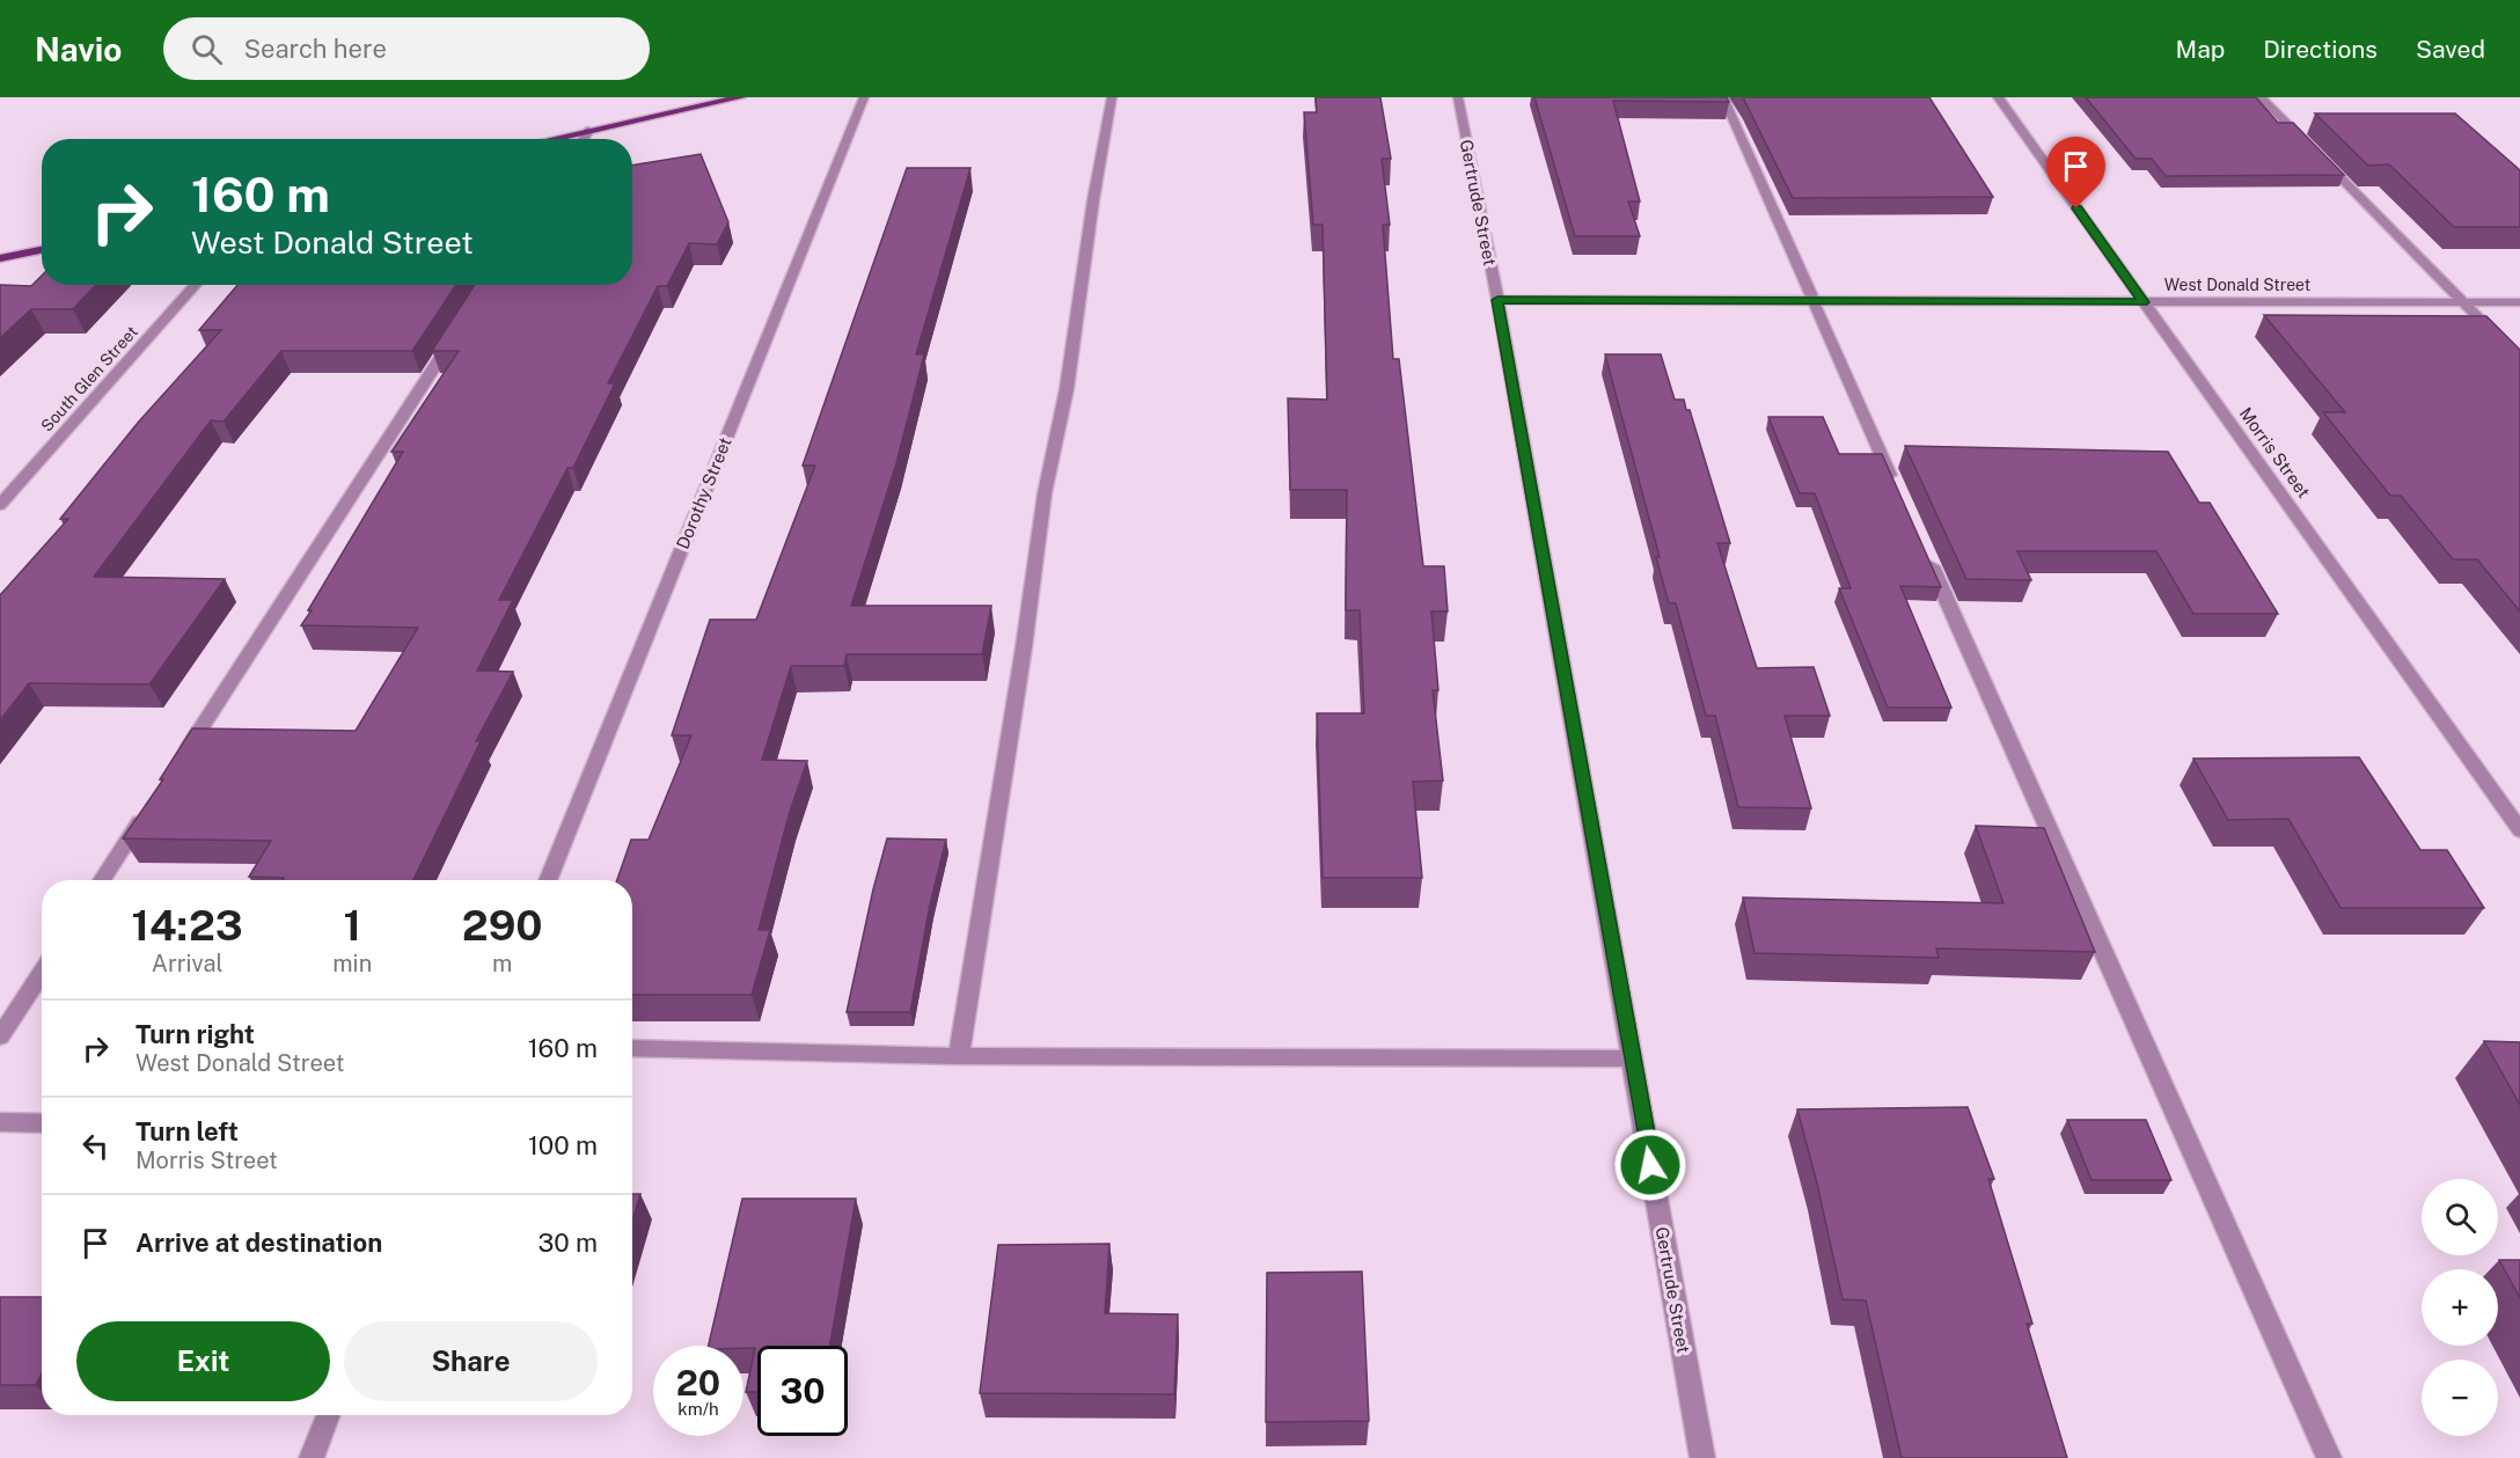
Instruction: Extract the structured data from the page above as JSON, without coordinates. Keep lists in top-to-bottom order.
{
  "streets": {
    "street": [
      "Gertrude Street",
      "West Donald Street",
      "South Glen Street",
      "Morris Street",
      "Dorothy Street"
    ]
  },
  "crossings": [
    ["Gertrude Street", "West Donald Street"],
    ["West Donald Street", "Morris Street"]
  ],
  "page": {
    "header": "Navio",
    "search": "Search here",
    "nav": ["Map", "Directions", "Saved"],
    "turn": ["160 m", "West Donald Street"],
    "eta": [
      "14:23",
      "Arrival",
      "1",
      "min",
      "290",
      "m"
    ],
    "list": [
      {
        "name": "Turn right",
        "note": "West Donald Street",
        "value": "160 m"
      },
      {
        "name": "Turn left",
        "note": "Morris Street",
        "value": "100 m"
      },
      {
        "name": "Arrive at destination",
        "value": "30 m"
      }
    ],
    "map_buttons": ["+", "−"],
    "buttons": ["Exit", "Share"],
    "speed": "20 km/h",
    "limit": "30"
  }
}
